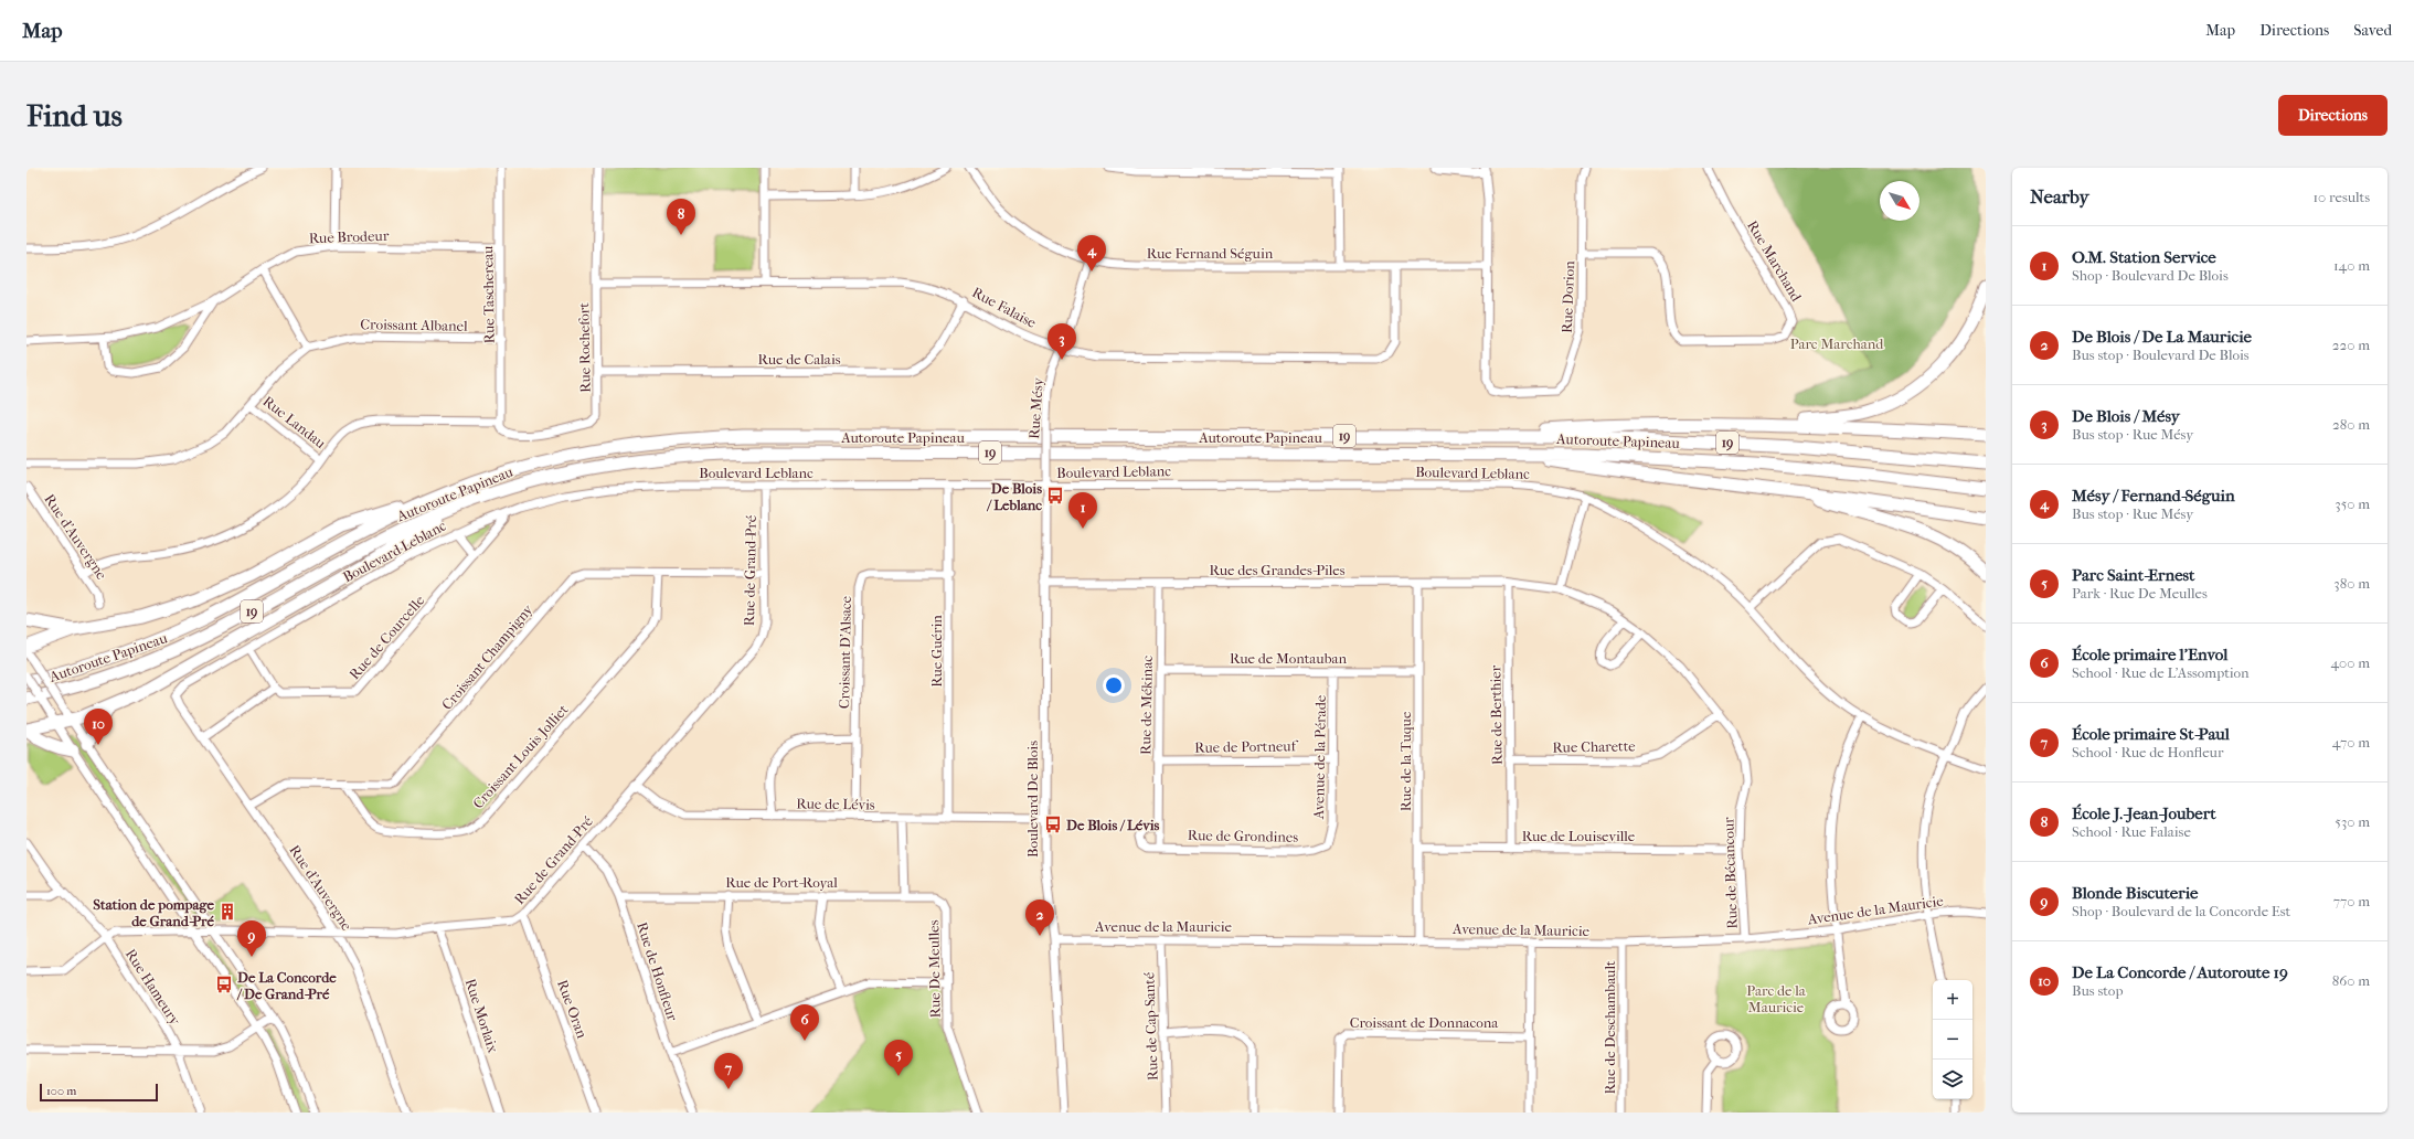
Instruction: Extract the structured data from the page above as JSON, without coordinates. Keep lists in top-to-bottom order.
{
  "streets": {
    "highway": ["19", "Autoroute Papineau"],
    "street": [
      "Rue Brodeur",
      "Rue Fernand Séguin",
      "Rue Marchand",
      "Rue Taschereau",
      "Rue Dorion",
      "Rue Falaise",
      "Croissant Albanel",
      "Rue Rochefort",
      "Rue de Calais",
      "Rue Mésy",
      "Rue Landau",
      "Boulevard Leblanc",
      "Rue d'Auvergne",
      "Rue des Grandes-Piles",
      "Rue de Grand-Pré",
      "Rue de Courcelle",
      "Rue Guérin",
      "Croissant D'Alsace",
      "Croissant Champigny",
      "Rue de Montauban",
      "Rue de Mékinac",
      "Rue de Berthier",
      "Rue de Portneuf",
      "Rue Charette",
      "Croissant Louis Jolliet",
      "Avenue de la Pérade",
      "Rue de la Tuque",
      "Boulevard De Blois",
      "Rue de Lévis",
      "Rue de Grondines",
      "Rue de Louiseville",
      "Rue de Bécancour",
      "Rue de Port-Royal",
      "Avenue de la Mauricie",
      "Rue De Meulles",
      "Rue de Honfleur",
      "Rue Hameury",
      "Rue Oran",
      "Rue Morlaix",
      "Croissant de Donnacona",
      "Rue de Cap-Santé",
      "Rue de Deschambault"
    ]
  },
  "crossings": [
    ["Rue Brodeur", "Rue Taschereau"],
    ["Rue Fernand Séguin", "Rue Dorion"],
    ["Rue Fernand Séguin", "Rue Falaise"],
    ["Rue Fernand Séguin", "Rue Mésy"],
    ["Rue Marchand", "Rue Dorion"],
    ["Rue Taschereau", "Croissant Albanel"],
    ["Rue Taschereau", "Rue Rochefort"],
    ["Rue Falaise", "Rue Rochefort"],
    ["Rue Falaise", "Rue de Calais"],
    ["Rue Falaise", "Rue Mésy"],
    ["Croissant Albanel", "Rue Landau"],
    ["Rue Rochefort", "Rue de Calais"],
    ["Rue Mésy", "Boulevard Leblanc"],
    ["Rue Mésy", "Boulevard De Blois"],
    ["Boulevard Leblanc", "Rue d'Auvergne"],
    ["Boulevard Leblanc", "Rue de Grand-Pré"],
    ["Boulevard Leblanc", "Rue de Courcelle"],
    ["Boulevard Leblanc", "Rue Guérin"],
    ["Boulevard Leblanc", "Boulevard De Blois"],
    ["Rue d'Auvergne", "Rue de Grand-Pré"],
    ["Rue d'Auvergne", "Croissant Champigny"],
    ["Rue des Grandes-Piles", "Rue de Mékinac"],
    ["Rue des Grandes-Piles", "Rue de Berthier"],
    ["Rue des Grandes-Piles", "Rue de la Tuque"],
    ["Rue des Grandes-Piles", "Boulevard De Blois"],
    ["Rue des Grandes-Piles", "Rue de Bécancour"],
    ["Rue de Grand-Pré", "Croissant Champigny"],
    ["Rue de Grand-Pré", "Rue de Lévis"],
    ["Rue de Grand-Pré", "Rue de Honfleur"],
    ["Rue de Grand-Pré", "Rue Hameury"],
    ["Rue de Grand-Pré", "Rue Oran"],
    ["Rue de Grand-Pré", "Rue Morlaix"],
    ["Rue Guérin", "Croissant D'Alsace"],
    ["Rue Guérin", "Rue de Lévis"],
    ["Croissant D'Alsace", "Rue de Lévis"],
    ["Croissant Champigny", "Croissant Louis Jolliet"],
    ["Rue de Montauban", "Rue de Mékinac"],
    ["Rue de Montauban", "Avenue de la Pérade"],
    ["Rue de Montauban", "Rue de la Tuque"],
    ["Rue de Mékinac", "Rue de Portneuf"],
    ["Rue de Mékinac", "Rue de Grondines"],
    ["Rue de Berthier", "Rue Charette"],
    ["Rue de Berthier", "Rue de Louiseville"],
    ["Rue de Berthier", "Rue de Bécancour"],
    ["Rue de Portneuf", "Avenue de la Pérade"],
    ["Rue Charette", "Rue de Bécancour"],
    ["Avenue de la Pérade", "Rue de Grondines"],
    ["Rue de la Tuque", "Rue de Louiseville"],
    ["Rue de la Tuque", "Avenue de la Mauricie"],
    ["Boulevard De Blois", "Rue de Lévis"],
    ["Boulevard De Blois", "Avenue de la Mauricie"],
    ["Rue de Louiseville", "Rue de Bécancour"],
    ["Rue de Bécancour", "Avenue de la Mauricie"],
    ["Rue de Port-Royal", "Rue De Meulles"],
    ["Rue de Port-Royal", "Rue de Honfleur"],
    ["Avenue de la Mauricie", "Rue de Cap-Santé"],
    ["Avenue de la Mauricie", "Rue de Deschambault"]
  ],
  "parks": ["Parc Marchand", "Parc de la Mauricie"],
  "places": {
    "bus stop": ["De Blois / Leblanc", "De Blois / Lévis", "De La Concorde / De Grand-Pré"],
    "building": ["Station de pompage de Grand-Pré"]
  },
  "scale_bar": "100 m",
  "north": "bottom right",
  "page": {
    "header": "Map",
    "nav": ["Map", "Directions", "Saved"],
    "buttons": "Directions",
    "title": "Find us",
    "heading": ["Nearby", "10 results"],
    "pins": [
      "8",
      "4",
      "3",
      "1",
      "10",
      "2",
      "9",
      "6",
      "5",
      "7"
    ],
    "list": [
      {
        "mark": "1",
        "name": "O.M. Station Service",
        "note": "Shop · Boulevard De Blois",
        "value": "140 m"
      },
      {
        "mark": "2",
        "name": "De Blois / De La Mauricie",
        "note": "Bus stop · Boulevard De Blois",
        "value": "220 m"
      },
      {
        "mark": "3",
        "name": "De Blois / Mésy",
        "note": "Bus stop · Rue Mésy",
        "value": "280 m"
      },
      {
        "mark": "4",
        "name": "Mésy / Fernand-Séguin",
        "note": "Bus stop · Rue Mésy",
        "value": "350 m"
      },
      {
        "mark": "5",
        "name": "Parc Saint-Ernest",
        "note": "Park · Rue De Meulles",
        "value": "380 m"
      },
      {
        "mark": "6",
        "name": "École primaire l'Envol",
        "note": "School · Rue de L'Assomption",
        "value": "400 m"
      },
      {
        "mark": "7",
        "name": "École primaire St-Paul",
        "note": "School · Rue de Honfleur",
        "value": "470 m"
      },
      {
        "mark": "8",
        "name": "École J.-Jean-Joubert",
        "note": "School · Rue Falaise",
        "value": "530 m"
      },
      {
        "mark": "9",
        "name": "Blonde Biscuterie",
        "note": "Shop · Boulevard de la Concorde Est",
        "value": "770 m"
      },
      {
        "mark": "10",
        "name": "De La Concorde / Autoroute 19",
        "note": "Bus stop",
        "value": "860 m"
      }
    ],
    "map_buttons": ["+", "−"],
    "scale": "100 m"
  }
}
